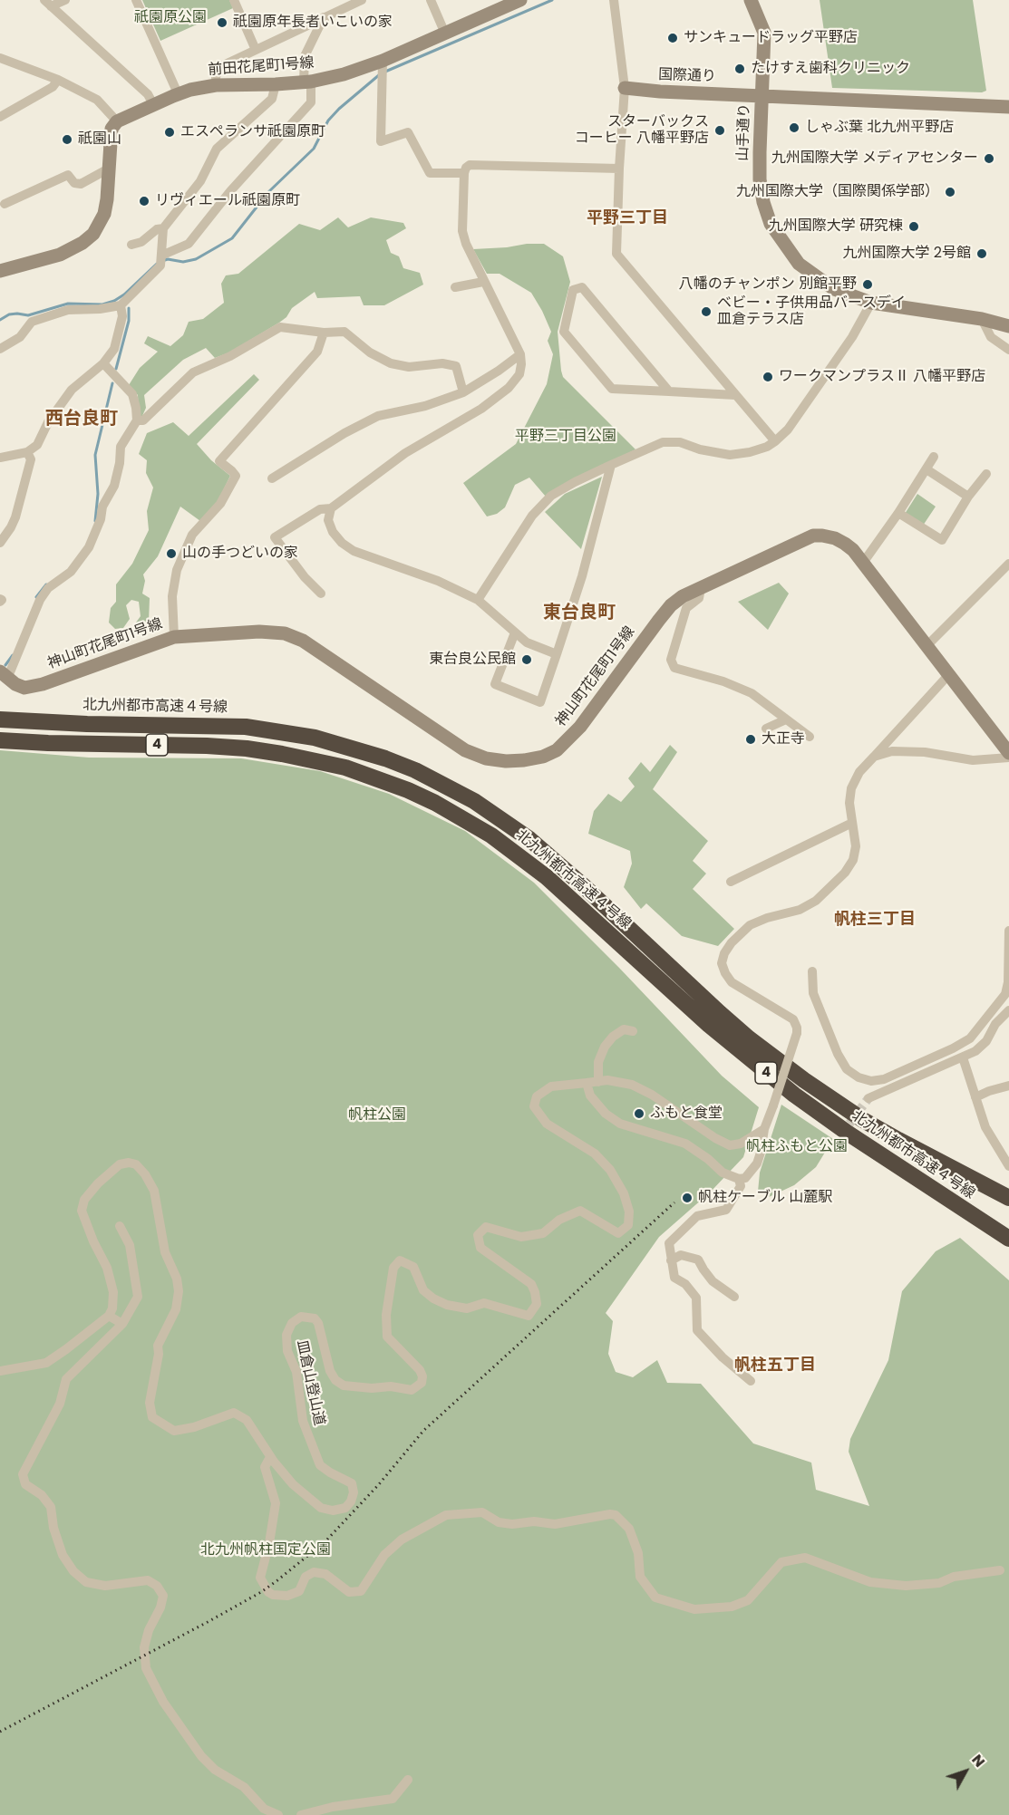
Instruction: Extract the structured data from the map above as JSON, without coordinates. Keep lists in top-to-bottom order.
{
  "streets": {
    "highway": ["北九州都市高速４号線", "4"],
    "street": [
      "前田花尾町1号線",
      "国際通り",
      "山手通り",
      "神山町花尾町1号線",
      "皿倉山登山道"
    ]
  },
  "crossings": [
    ["国際通り", "山手通り"]
  ],
  "districts": [
    "平野三丁目",
    "西台良町",
    "東台良町",
    "帆柱三丁目",
    "帆柱五丁目"
  ],
  "parks": [
    "祇園原公園",
    "平野三丁目公園",
    "帆柱公園",
    "帆柱ふもと公園",
    "北九州帆柱国定公園"
  ],
  "places": [
    "祇園原年長者いこいの家",
    "サンキュードラッグ平野店",
    "たけすえ歯科クリニック",
    "しゃぶ葉 北九州平野店",
    "スターバックス コーヒー 八幡平野店",
    "エスペランサ祇園原町",
    "祇園山",
    "九州国際大学 メディアセンター",
    "九州国際大学（国際関係学部）",
    "リヴィエール祇園原町",
    "九州国際大学 研究棟",
    "九州国際大学 2号館",
    "八幡のチャンポン 別館平野",
    "ベビー・子供用品バースデイ 皿倉テラス店",
    "ワークマンプラスⅡ 八幡平野店",
    "山の手つどいの家",
    "東台良公民館",
    "大正寺",
    "ふもと食堂",
    "帆柱ケーブル 山麓駅"
  ],
  "north": "top right"
}
